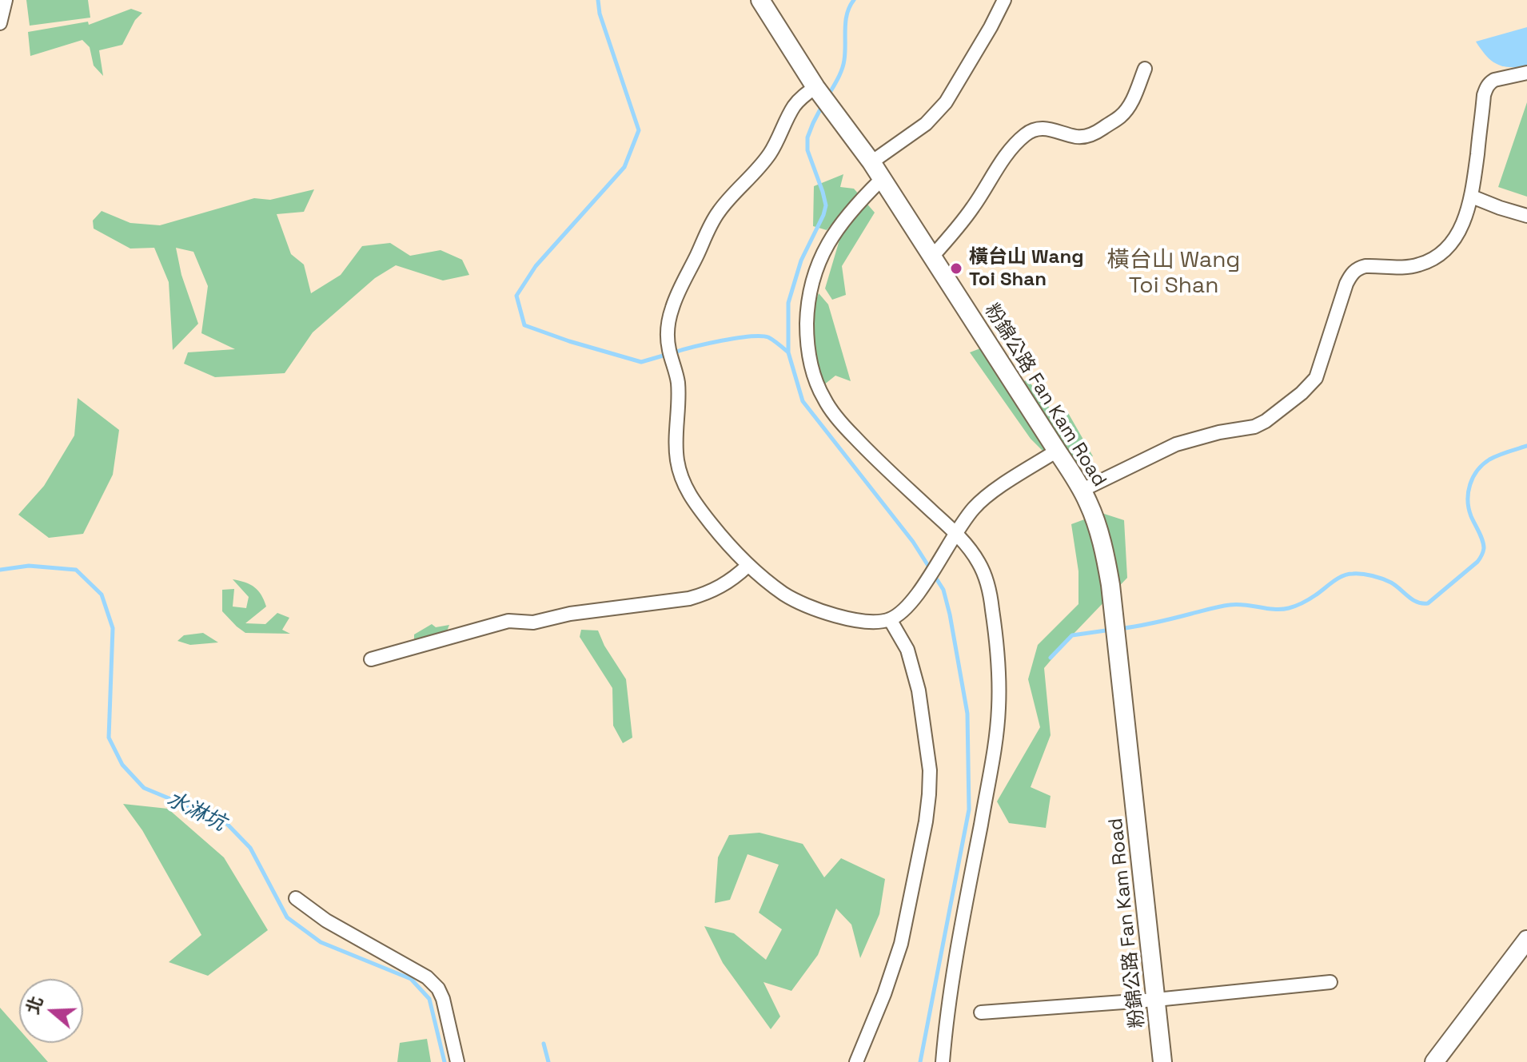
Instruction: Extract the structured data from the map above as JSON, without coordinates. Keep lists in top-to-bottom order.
{
  "streets": {
    "main road": ["粉錦公路 Fan Kam Road"]
  },
  "districts": ["橫台山 Wang Toi Shan"],
  "water": ["水淋坑"],
  "places": ["橫台山 Wang Toi Shan"],
  "north": "left"
}
